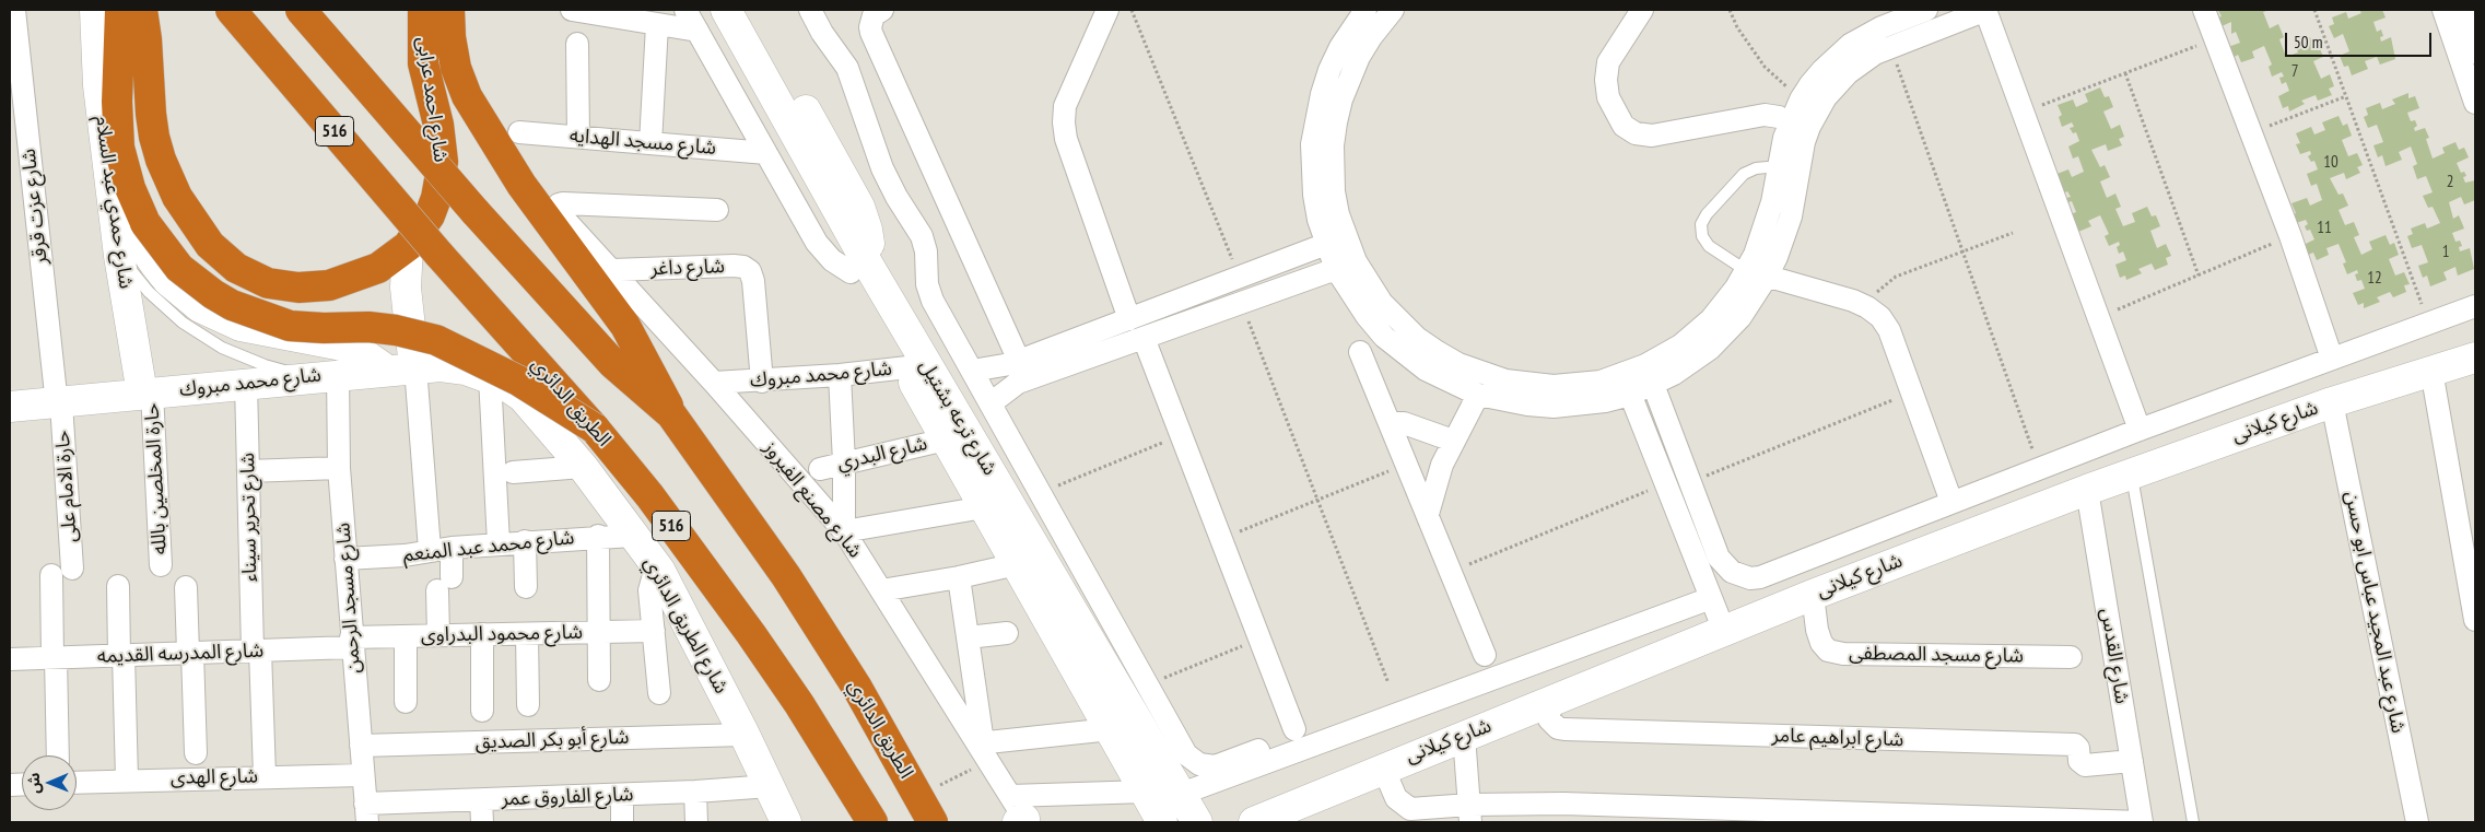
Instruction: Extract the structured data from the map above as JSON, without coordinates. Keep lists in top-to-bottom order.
{
  "streets": {
    "highway": ["شارع احمد عرابى", "516", "الطريق الدائري"],
    "street": [
      "شارع مسجد الهدايه",
      "شارع حمدي عبد السلام",
      "شارع عزت قرقر",
      "شارع داغر",
      "شارع محمد مبروك",
      "شارع ترعه بشتيل",
      "شارع كيلانى",
      "شارع البدري",
      "حارة المخلصين بالله",
      "حارة الامام على",
      "شارع مصنع الفيروز",
      "شارع تحرير سيناء",
      "شارع محمد عبد المنعم",
      "شارع مسجد الرحمن",
      "شارع عبد المجيد عباس ابو حسن",
      "شارع الطريق الدائري",
      "شارع محمود البدراوى",
      "شارع المدرسه القديمه",
      "شارع مسجد المصطفى",
      "شارع القدس",
      "شارع ابراهيم عامر",
      "شارع أبو بكر الصديق",
      "شارع الهدى",
      "شارع الفاروق عمر"
    ]
  },
  "crossings": [
    ["شارع مسجد الهدايه", "شارع ترعه بشتيل"],
    ["شارع حمدي عبد السلام", "شارع محمد مبروك"],
    ["شارع حمدي عبد السلام", "حارة المخلصين بالله"],
    ["شارع عزت قرقر", "شارع محمد مبروك"],
    ["شارع عزت قرقر", "حارة الامام على"],
    ["شارع داغر", "شارع محمد مبروك"],
    ["شارع داغر", "شارع مصنع الفيروز"],
    ["شارع محمد مبروك", "شارع ترعه بشتيل"],
    ["شارع محمد مبروك", "حارة المخلصين بالله"],
    ["شارع محمد مبروك", "حارة الامام على"],
    ["شارع محمد مبروك", "شارع مصنع الفيروز"],
    ["شارع محمد مبروك", "شارع تحرير سيناء"],
    ["شارع محمد مبروك", "شارع مسجد الرحمن"],
    ["شارع محمد مبروك", "شارع الطريق الدائري"],
    ["شارع ترعه بشتيل", "شارع البدري"],
    ["شارع كيلانى", "شارع عبد المجيد عباس ابو حسن"],
    ["شارع كيلانى", "شارع مسجد المصطفى"],
    ["شارع كيلانى", "شارع القدس"],
    ["شارع كيلانى", "شارع ابراهيم عامر"],
    ["شارع تحرير سيناء", "شارع المدرسه القديمه"],
    ["شارع تحرير سيناء", "شارع الهدى"],
    ["شارع محمد عبد المنعم", "شارع مسجد الرحمن"],
    ["شارع محمد عبد المنعم", "شارع الطريق الدائري"],
    ["شارع مسجد الرحمن", "شارع محمود البدراوى"],
    ["شارع مسجد الرحمن", "شارع المدرسه القديمه"],
    ["شارع مسجد الرحمن", "شارع أبو بكر الصديق"],
    ["شارع مسجد الرحمن", "شارع الهدى"],
    ["شارع مسجد الرحمن", "شارع الفاروق عمر"],
    ["شارع الطريق الدائري", "شارع أبو بكر الصديق"],
    ["شارع الطريق الدائري", "شارع الفاروق عمر"],
    ["شارع محمود البدراوى", "شارع المدرسه القديمه"],
    ["شارع القدس", "شارع ابراهيم عامر"]
  ],
  "house_numbers": [
    "7",
    "10",
    "2",
    "11",
    "1",
    "12"
  ],
  "scale_bar": "50 m",
  "north": "left"
}
